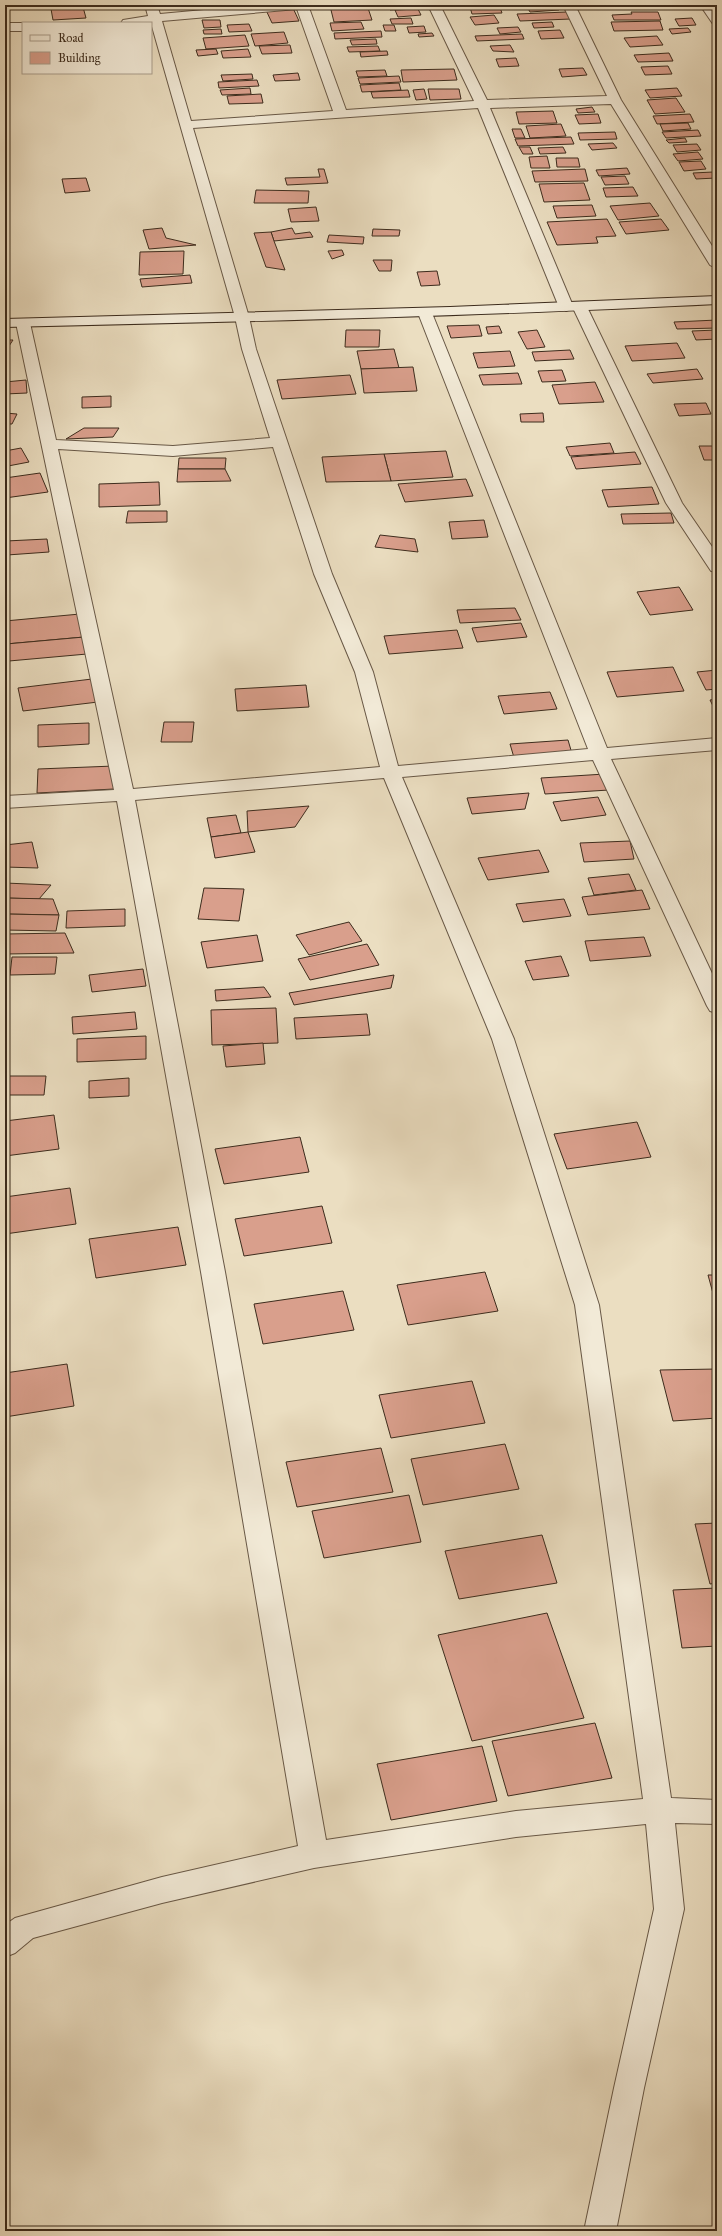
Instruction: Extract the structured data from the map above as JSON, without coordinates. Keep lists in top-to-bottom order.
{
  "legend": ["Road", "Building"]
}
